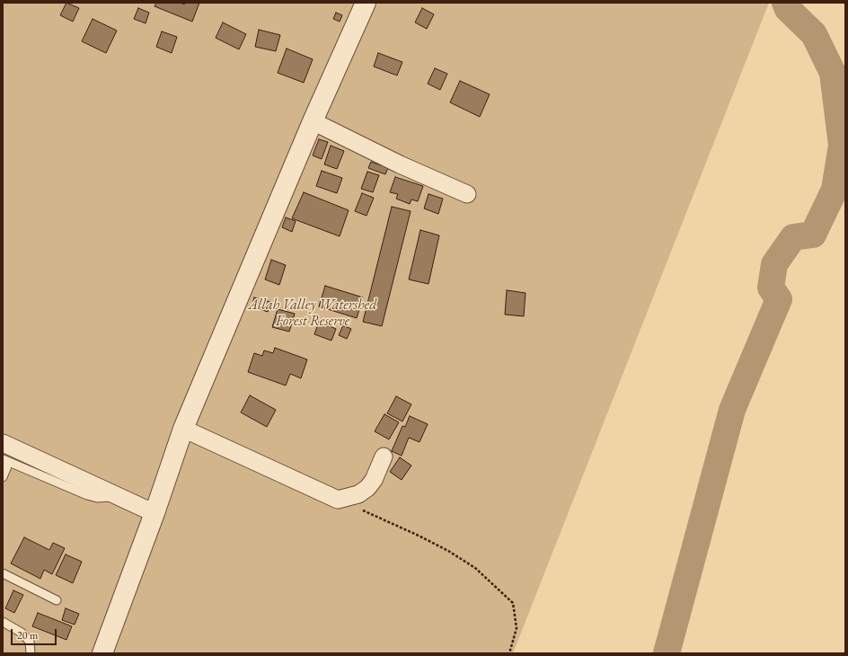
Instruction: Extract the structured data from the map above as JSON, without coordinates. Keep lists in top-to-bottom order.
{
  "parks": ["Allah Valley Watershed Forest Reserve"],
  "scale_bar": "20 m"
}
